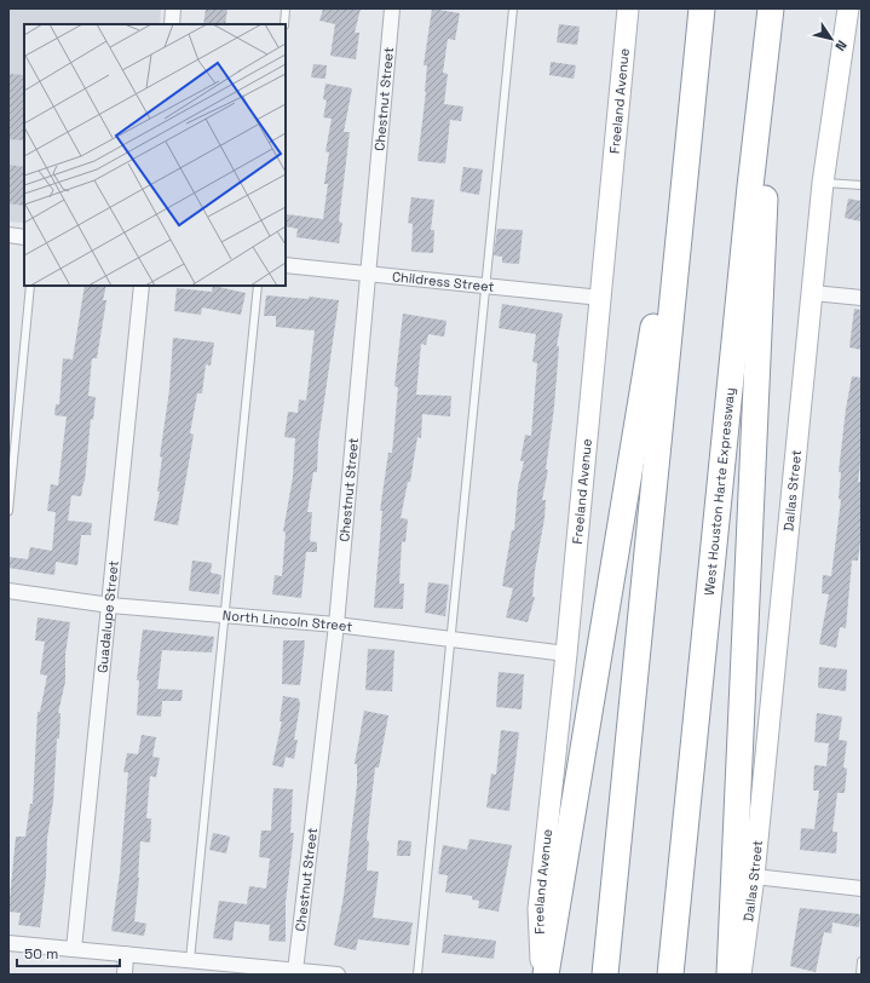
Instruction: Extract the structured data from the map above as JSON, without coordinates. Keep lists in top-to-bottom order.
{
  "streets": {
    "highway": ["West Houston Harte Expressway"],
    "main road": ["Freeland Avenue", "Dallas Street"],
    "street": [
      "Chestnut Street",
      "Childress Street",
      "Guadalupe Street",
      "North Lincoln Street"
    ]
  },
  "crossings": [
    ["Chestnut Street", "Childress Street"],
    ["Chestnut Street", "North Lincoln Street"],
    ["Freeland Avenue", "Childress Street"],
    ["Freeland Avenue", "North Lincoln Street"],
    ["Guadalupe Street", "North Lincoln Street"]
  ],
  "scale_bar": "50 m",
  "north": "bottom right"
}
